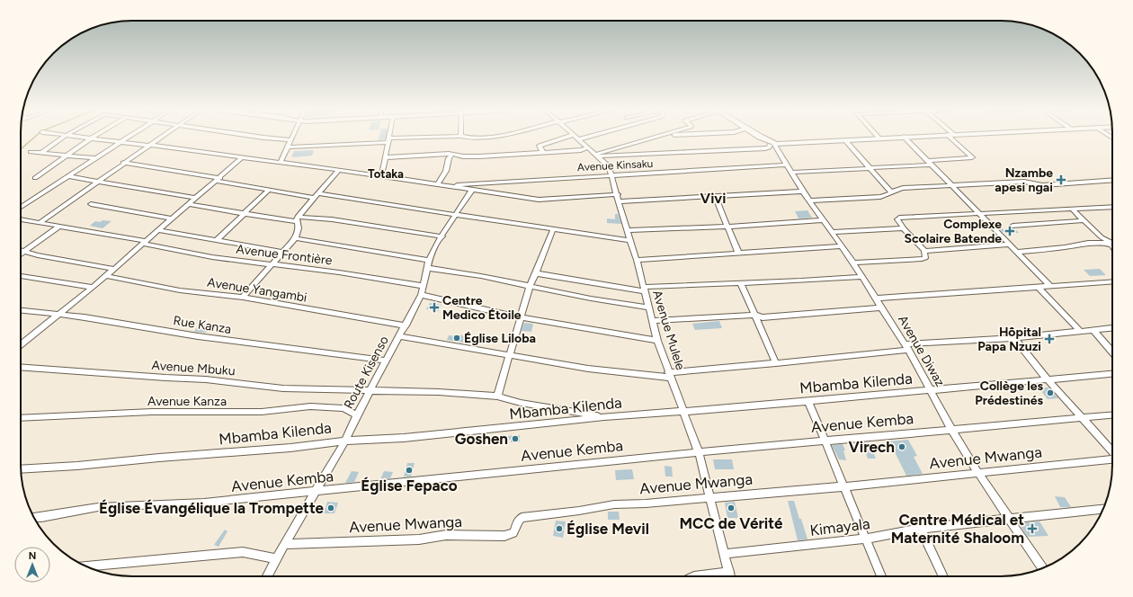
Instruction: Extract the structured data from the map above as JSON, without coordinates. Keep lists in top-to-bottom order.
{
  "streets": {
    "street": [
      "Avenue Kinsaku",
      "Avenue Frontière",
      "Avenue Yangambi",
      "Rue Kanza",
      "Avenue Mulele",
      "Avenue Diwaz",
      "Avenue Mbuku",
      "Route Kisenso",
      "Mbamba Kilenda",
      "Avenue Kanza",
      "Avenue Kemba",
      "Avenue Mwanga",
      "Kimayala"
    ]
  },
  "crossings": [
    ["Avenue Kinsaku", "Avenue Mulele"],
    ["Avenue Kinsaku", "Avenue Diwaz"],
    ["Avenue Frontière", "Route Kisenso"],
    ["Avenue Yangambi", "Route Kisenso"],
    ["Rue Kanza", "Route Kisenso"],
    ["Avenue Mulele", "Mbamba Kilenda"],
    ["Avenue Mulele", "Avenue Kemba"],
    ["Avenue Mulele", "Avenue Mwanga"],
    ["Avenue Mulele", "Kimayala"],
    ["Avenue Diwaz", "Mbamba Kilenda"],
    ["Avenue Diwaz", "Avenue Kemba"],
    ["Avenue Diwaz", "Avenue Mwanga"],
    ["Avenue Diwaz", "Kimayala"],
    ["Avenue Mbuku", "Route Kisenso"],
    ["Avenue Mbuku", "Mbamba Kilenda"],
    ["Route Kisenso", "Mbamba Kilenda"],
    ["Route Kisenso", "Avenue Kanza"],
    ["Route Kisenso", "Avenue Kemba"],
    ["Route Kisenso", "Avenue Mwanga"]
  ],
  "districts": ["Totaka", "Vivi"],
  "places": {
    "health": [
      "Nzambe apesi ngai",
      "Complexe Scolaire Batende",
      "Centre Medico Étoile",
      "Hôpital Papa Nzuzi",
      "Centre Médical et Maternité Shaloom"
    ],
    "other": [
      "Église Liloba",
      "Collège les Prédestinés",
      "Goshen",
      "Virech",
      "Église Fepaco",
      "Église Évangélique la Trompette",
      "MCC de Vérité",
      "Église Mevil"
    ]
  },
  "north": "top"
}
